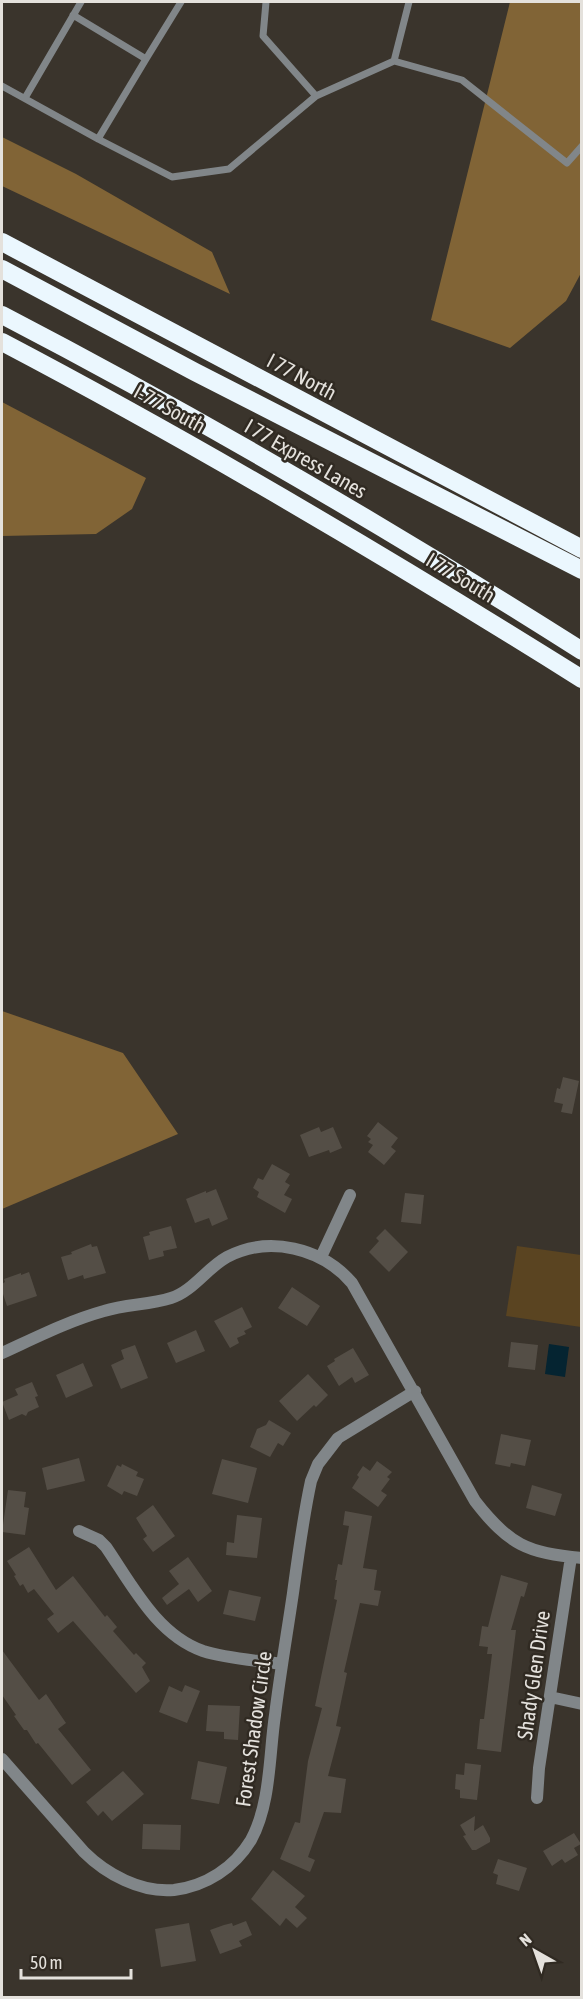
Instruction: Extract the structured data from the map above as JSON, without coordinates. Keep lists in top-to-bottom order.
{
  "streets": {
    "highway": [
      "I 77 North",
      "I-77 South",
      "I 77 Express Lanes",
      "I 77 South"
    ],
    "street": ["Shady Glen Drive", "Forest Shadow Circle"]
  },
  "crossings": [
    ["I-77 South", "I 77 South"]
  ],
  "scale_bar": "50 m",
  "north": "top left"
}
